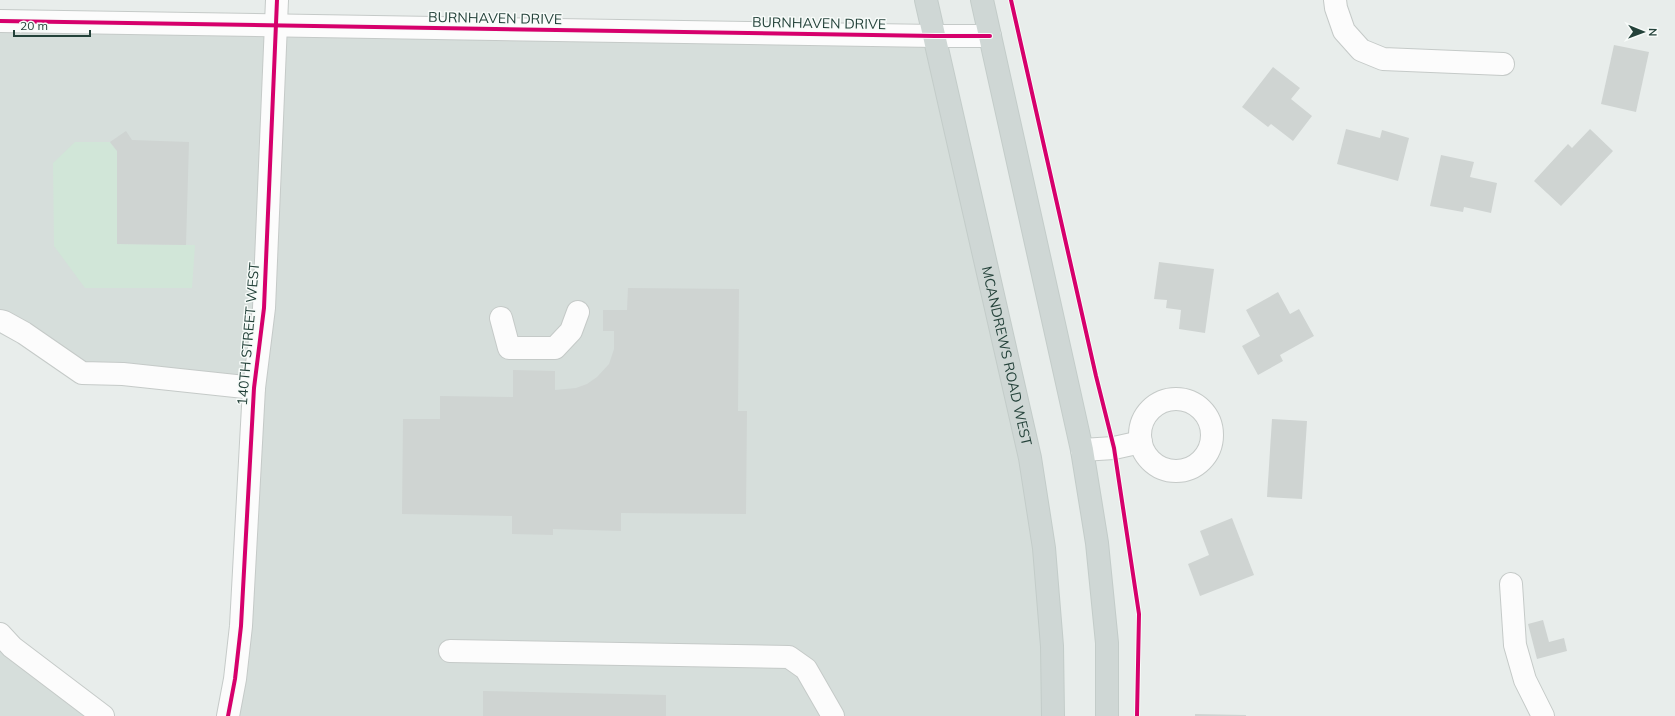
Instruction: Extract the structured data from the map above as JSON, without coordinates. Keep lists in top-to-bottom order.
{
  "streets": {
    "main road": ["MCANDREWS ROAD WEST"],
    "street": ["BURNHAVEN DRIVE", "140TH STREET WEST"]
  },
  "crossings": [
    ["BURNHAVEN DRIVE", "140TH STREET WEST"],
    ["BURNHAVEN DRIVE", "MCANDREWS ROAD WEST"]
  ],
  "scale_bar": "20 m",
  "north": "right"
}
